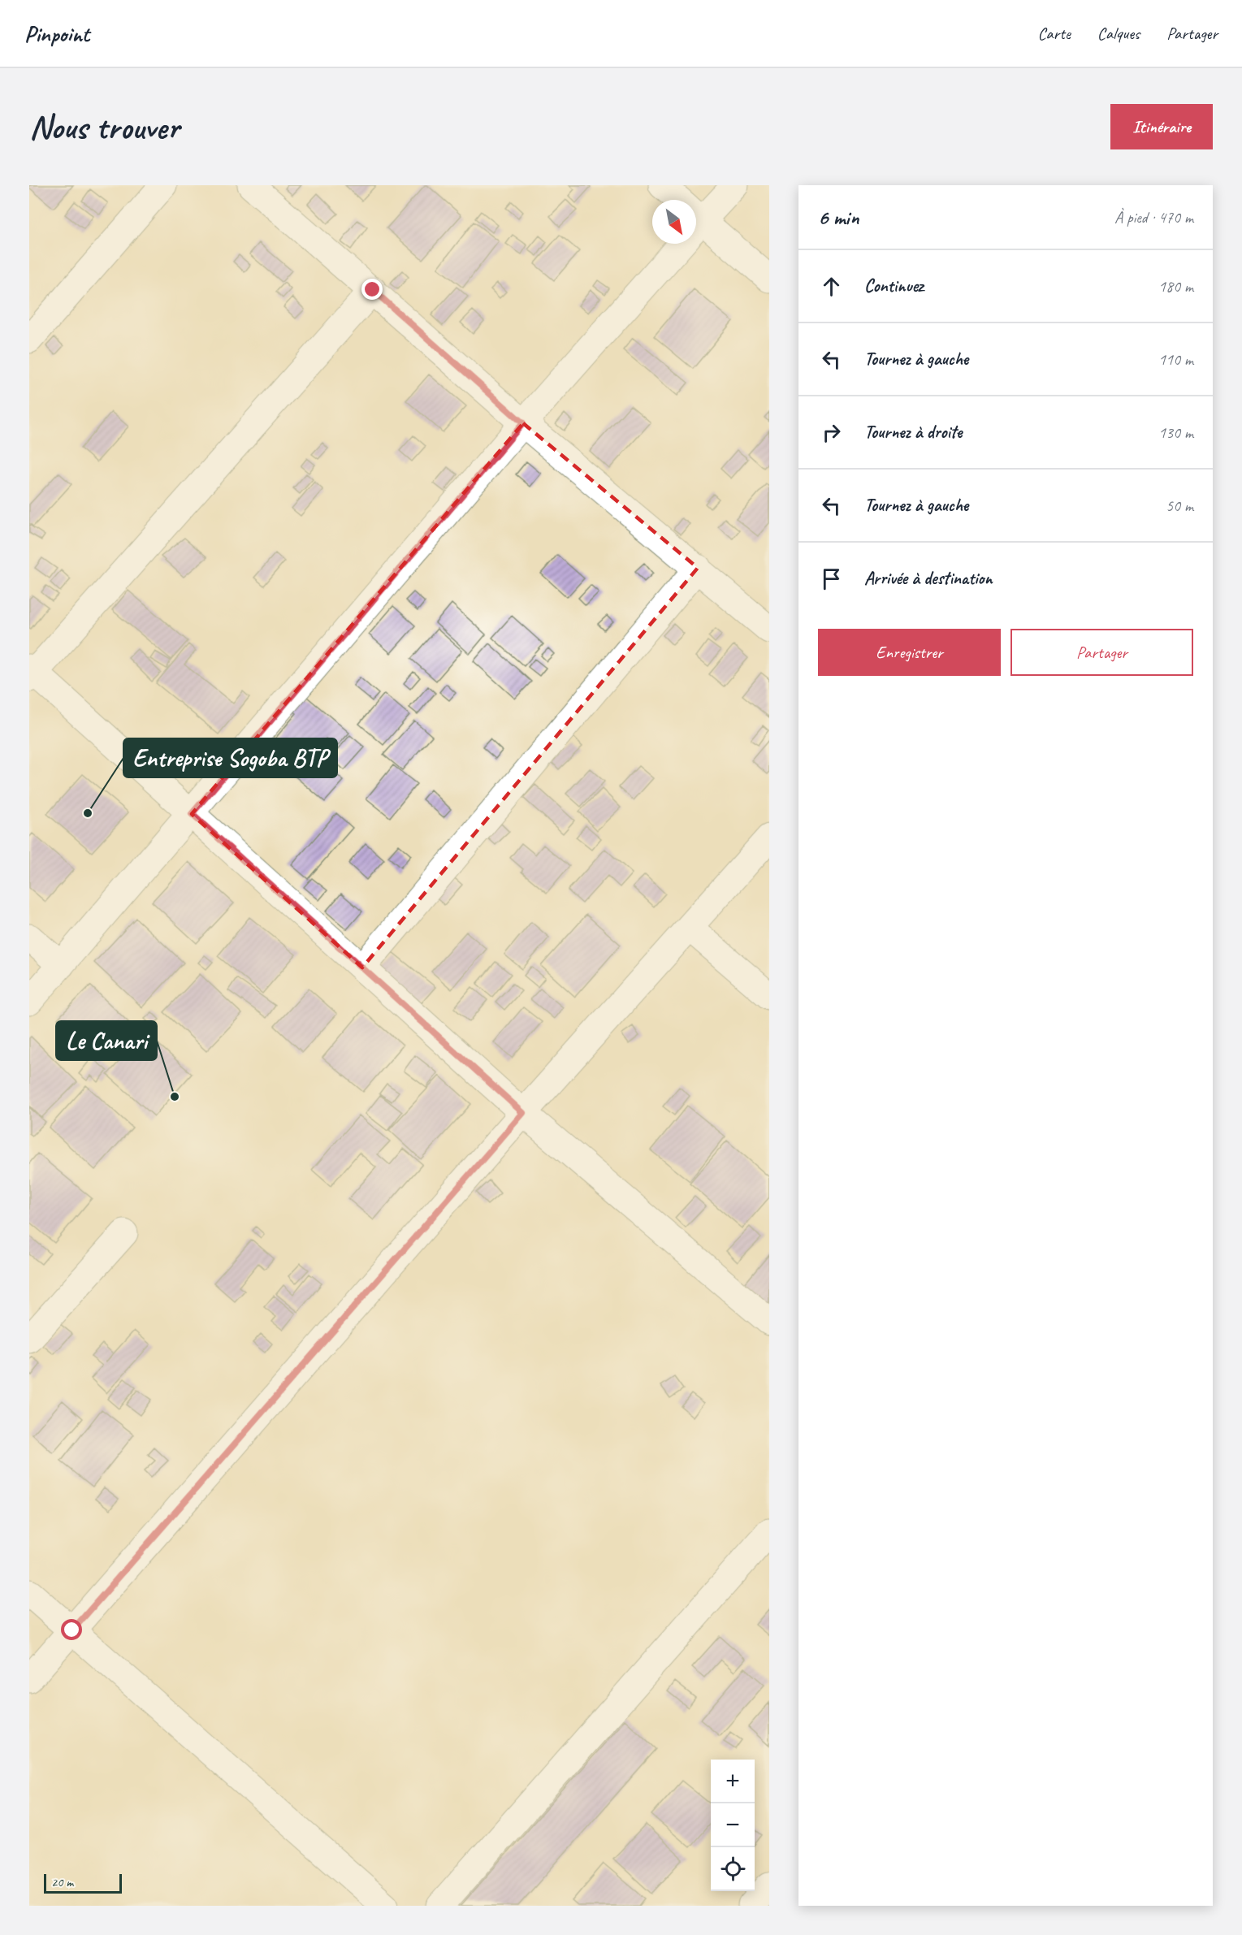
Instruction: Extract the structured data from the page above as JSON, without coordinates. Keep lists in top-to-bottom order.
{
  "places": ["Entreprise Sogoba BTP", "Le Canari"],
  "scale_bar": "20 m",
  "north": "bottom right",
  "page": {
    "header": "Pinpoint",
    "nav": ["Carte", "Calques", "Partager"],
    "buttons": [
      "Itinéraire",
      ["Enregistrer", "Partager"]
    ],
    "title": "Nous trouver",
    "heading": ["6 min", "À pied · 470 m"],
    "list": [
      ["Continuez", "180 m"],
      ["Tournez à gauche", "110 m"],
      ["Tournez à droite", "130 m"],
      ["Tournez à gauche", "50 m"],
      "Arrivée à destination"
    ],
    "map_buttons": ["+", "−"],
    "scale": "20 m"
  }
}
